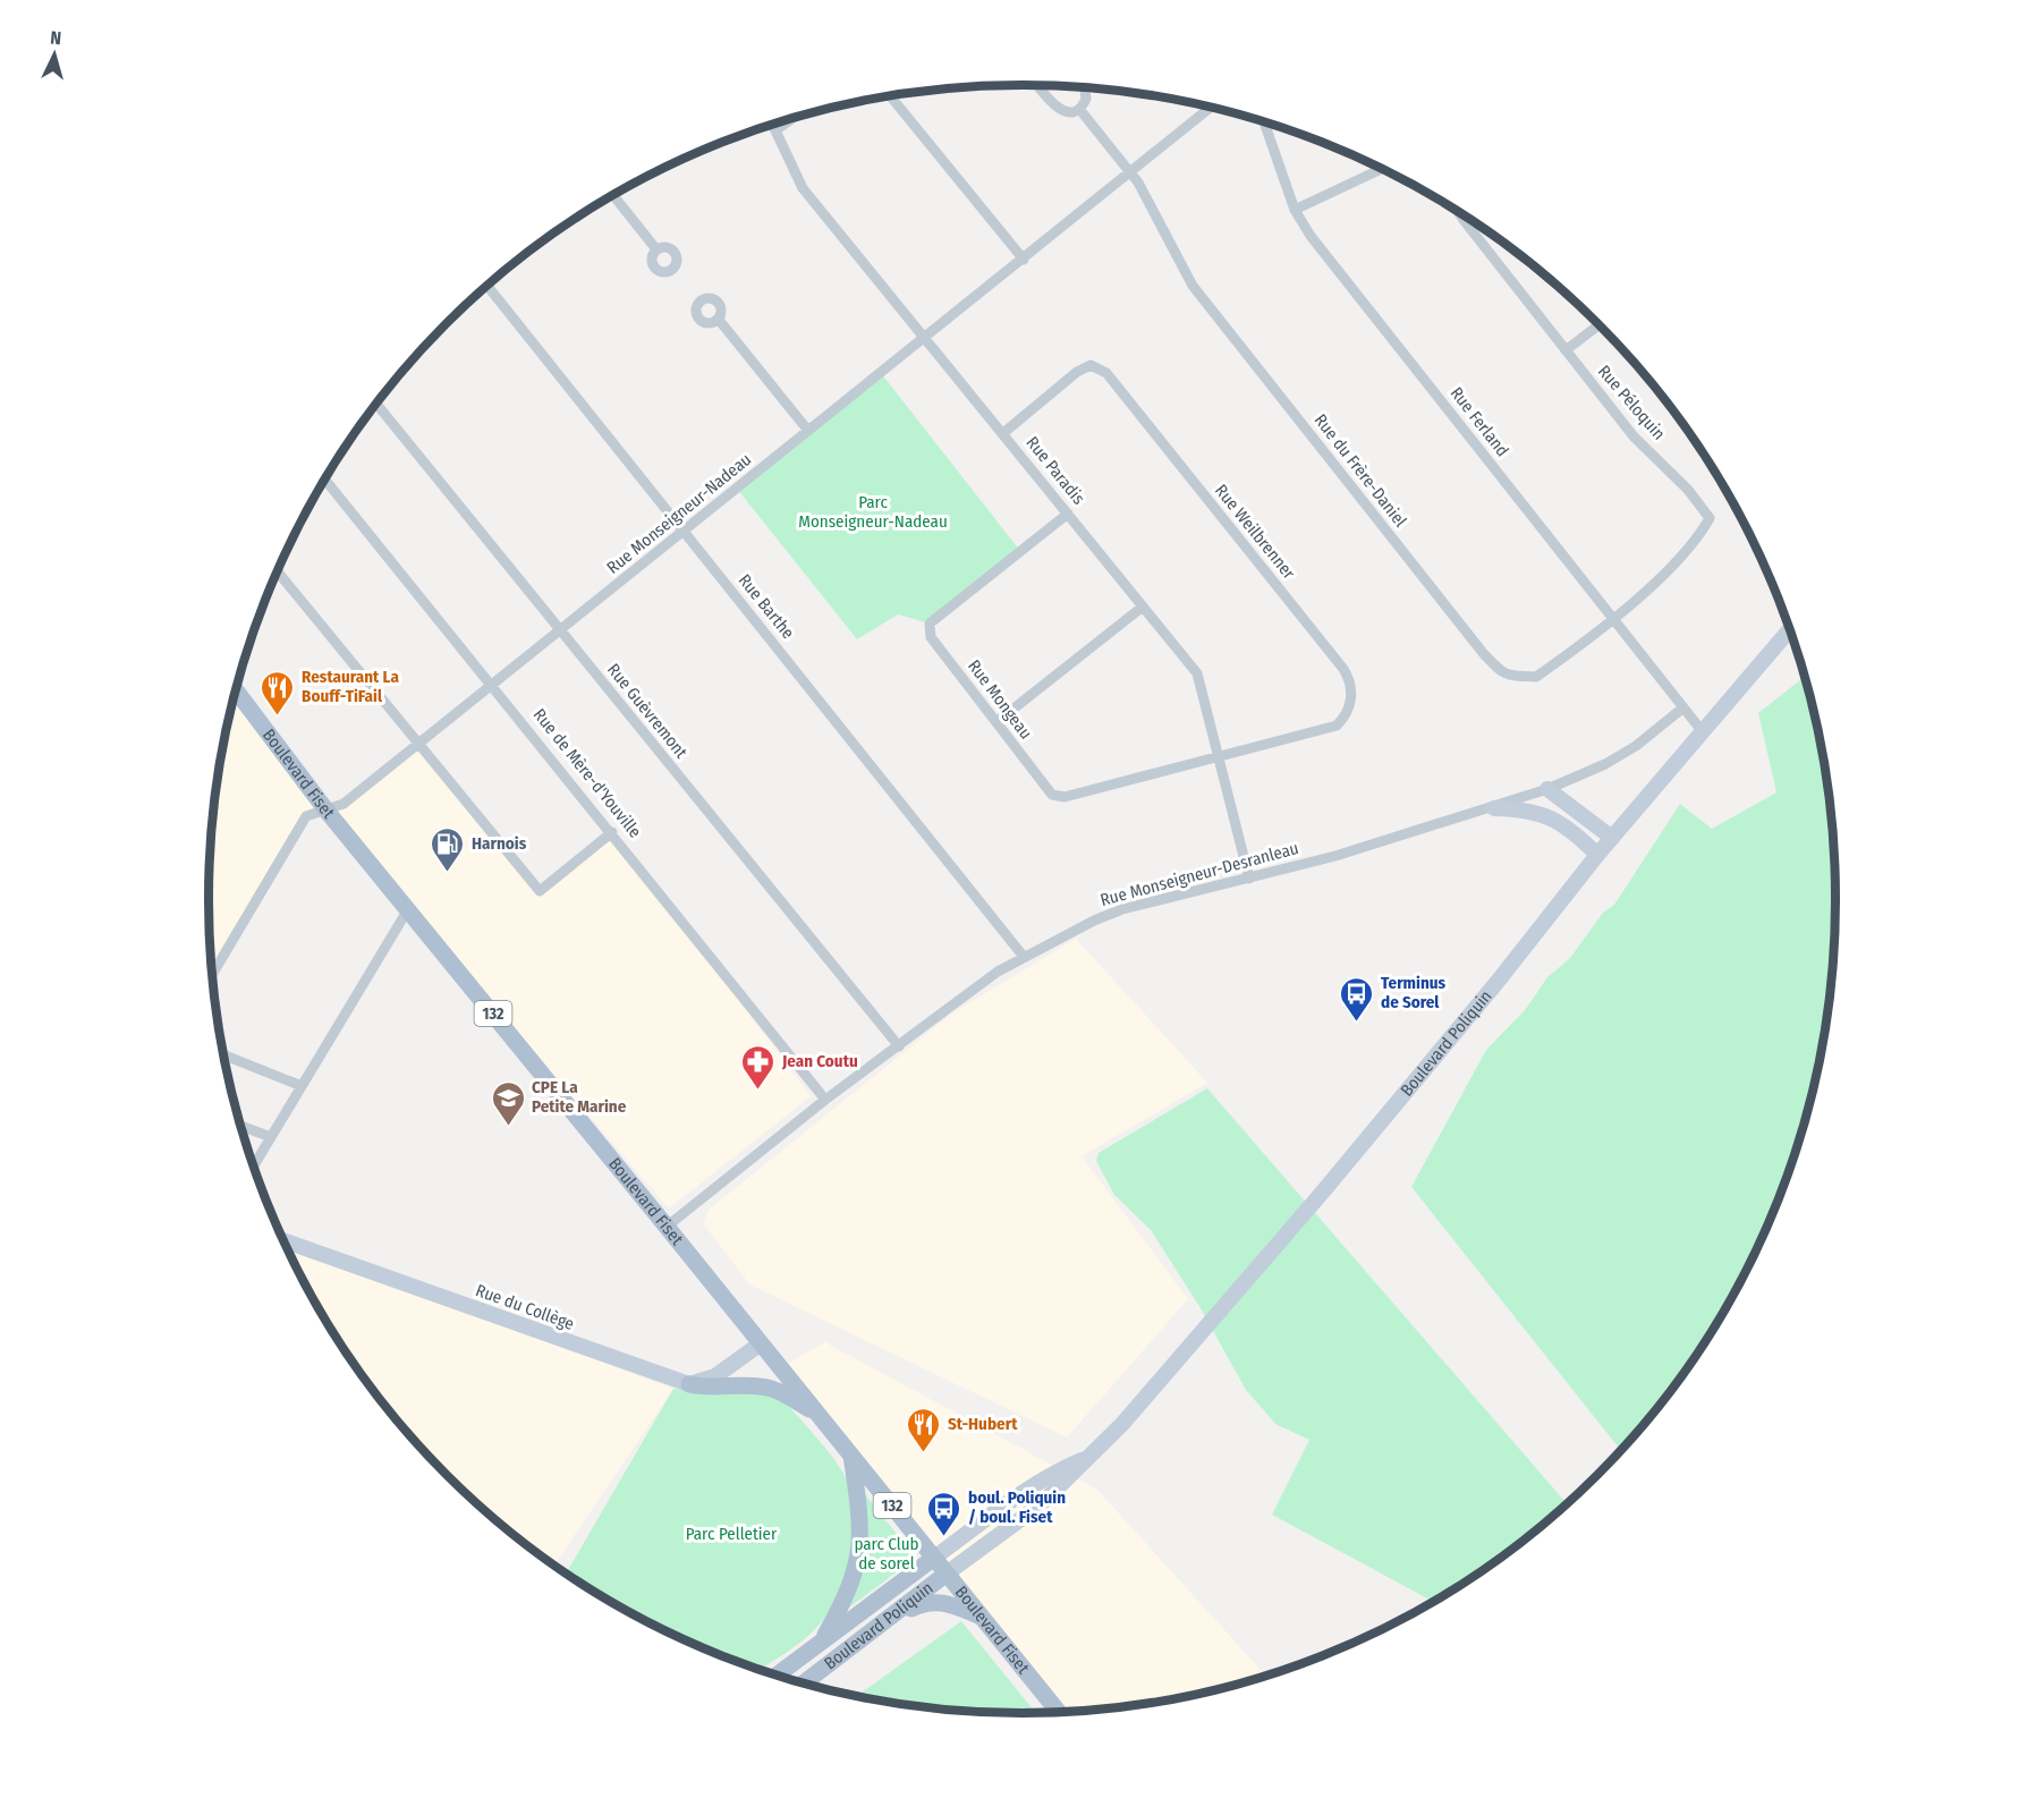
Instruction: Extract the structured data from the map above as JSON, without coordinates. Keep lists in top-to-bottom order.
{
  "streets": {
    "main road": ["Boulevard Fiset", "132", "Boulevard Poliquin"],
    "street": [
      "Rue Péloquin",
      "Rue Ferland",
      "Rue Paradis",
      "Rue du Frère-Daniel",
      "Rue Monseigneur-Nadeau",
      "Rue Weilbrenner",
      "Rue Barthe",
      "Rue Mongeau",
      "Rue Guèvremont",
      "Rue de Mère-d'Youville",
      "Rue Monseigneur-Desranleau",
      "Rue du Collège"
    ]
  },
  "crossings": [
    ["Rue Péloquin", "Rue Ferland"],
    ["Rue Péloquin", "Rue du Frère-Daniel"],
    ["Rue Ferland", "Rue du Frère-Daniel"],
    ["Rue Ferland", "Rue Monseigneur-Desranleau"],
    ["Rue Ferland", "Boulevard Poliquin"],
    ["Rue Paradis", "Rue Monseigneur-Nadeau"],
    ["Rue Paradis", "Rue Weilbrenner"],
    ["Rue Paradis", "Rue Mongeau"],
    ["Rue Paradis", "Rue Monseigneur-Desranleau"],
    ["Rue du Frère-Daniel", "Rue Monseigneur-Nadeau"],
    ["Rue Monseigneur-Nadeau", "Rue Barthe"],
    ["Rue Monseigneur-Nadeau", "Rue Guèvremont"],
    ["Rue Monseigneur-Nadeau", "Boulevard Fiset"],
    ["Rue Monseigneur-Nadeau", "Rue de Mère-d'Youville"],
    ["Rue Weilbrenner", "Rue Mongeau"],
    ["Rue Barthe", "Rue Monseigneur-Desranleau"],
    ["Rue Guèvremont", "Rue Monseigneur-Desranleau"],
    ["Boulevard Fiset", "Rue Monseigneur-Desranleau"],
    ["Boulevard Fiset", "Boulevard Poliquin"],
    ["Rue de Mère-d'Youville", "Rue Monseigneur-Desranleau"]
  ],
  "parks": ["Parc Monseigneur-Nadeau", "Parc Pelletier", "parc Club de sorel"],
  "places": {
    "restaurant": ["Restaurant La Bouff-TiFail", "St-Hubert"],
    "fuel station": ["Harnois"],
    "bus stop": ["Terminus de Sorel", "boul. Poliquin / boul. Fiset"],
    "pharmacy": ["Jean Coutu"],
    "school or university": ["CPE La Petite Marine"]
  },
  "north": "top"
}
